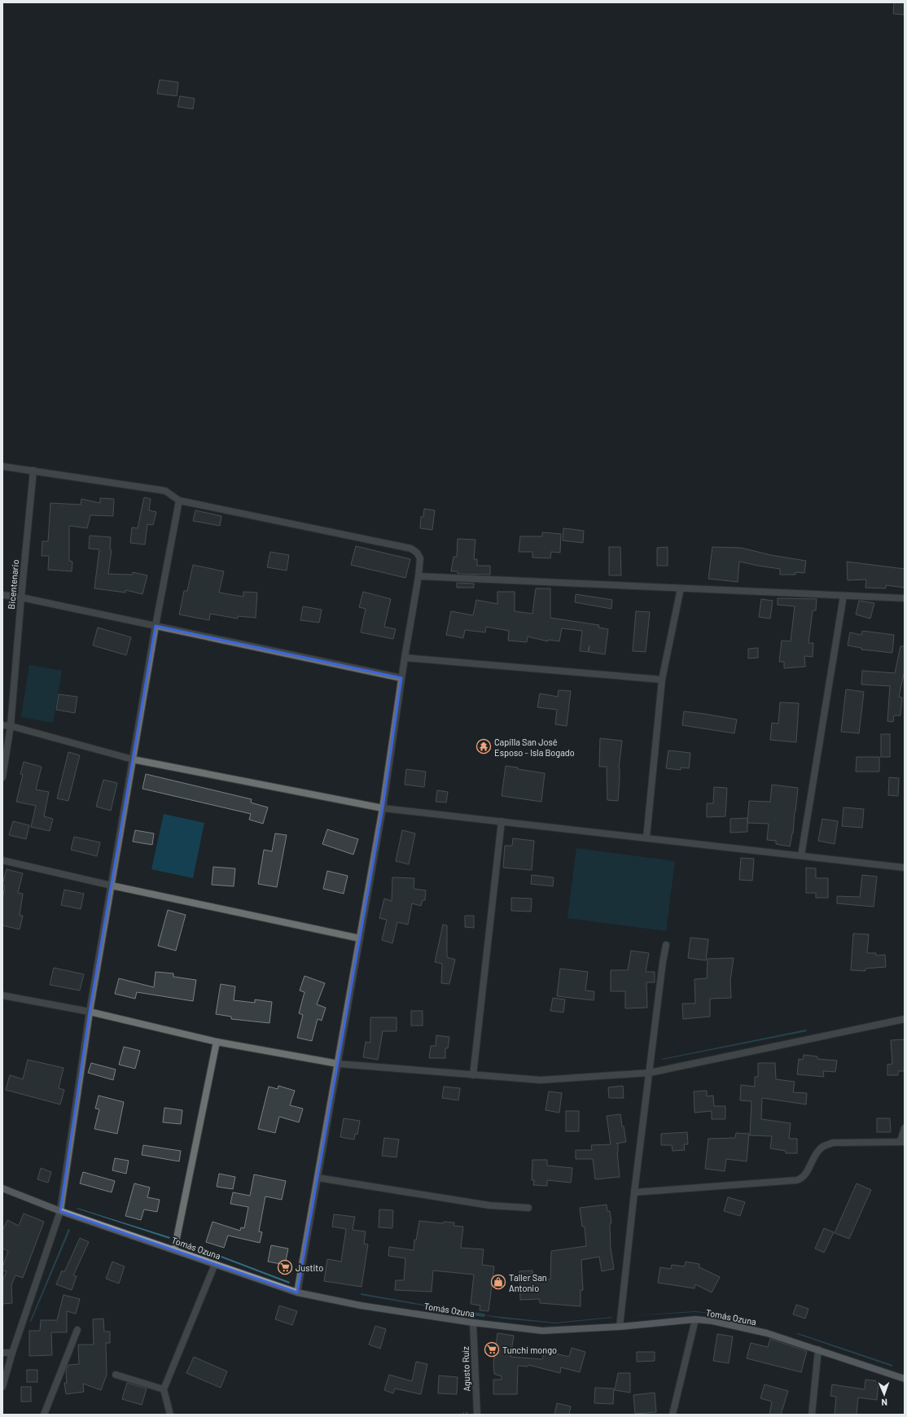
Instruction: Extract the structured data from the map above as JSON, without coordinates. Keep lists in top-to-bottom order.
{
  "streets": {
    "street": ["Bicentenario", "Tomás Ozuna", "Agusto Ruíz"]
  },
  "crossings": [
    ["Tomás Ozuna", "Agusto Ruíz"]
  ],
  "places": {
    "temple": ["Capilla San José Esposo - Isla Bogado"],
    "supermarket": ["Justito", "Tunchi mongo"],
    "shop": ["Taller San Antonio"]
  },
  "north": "bottom"
}
